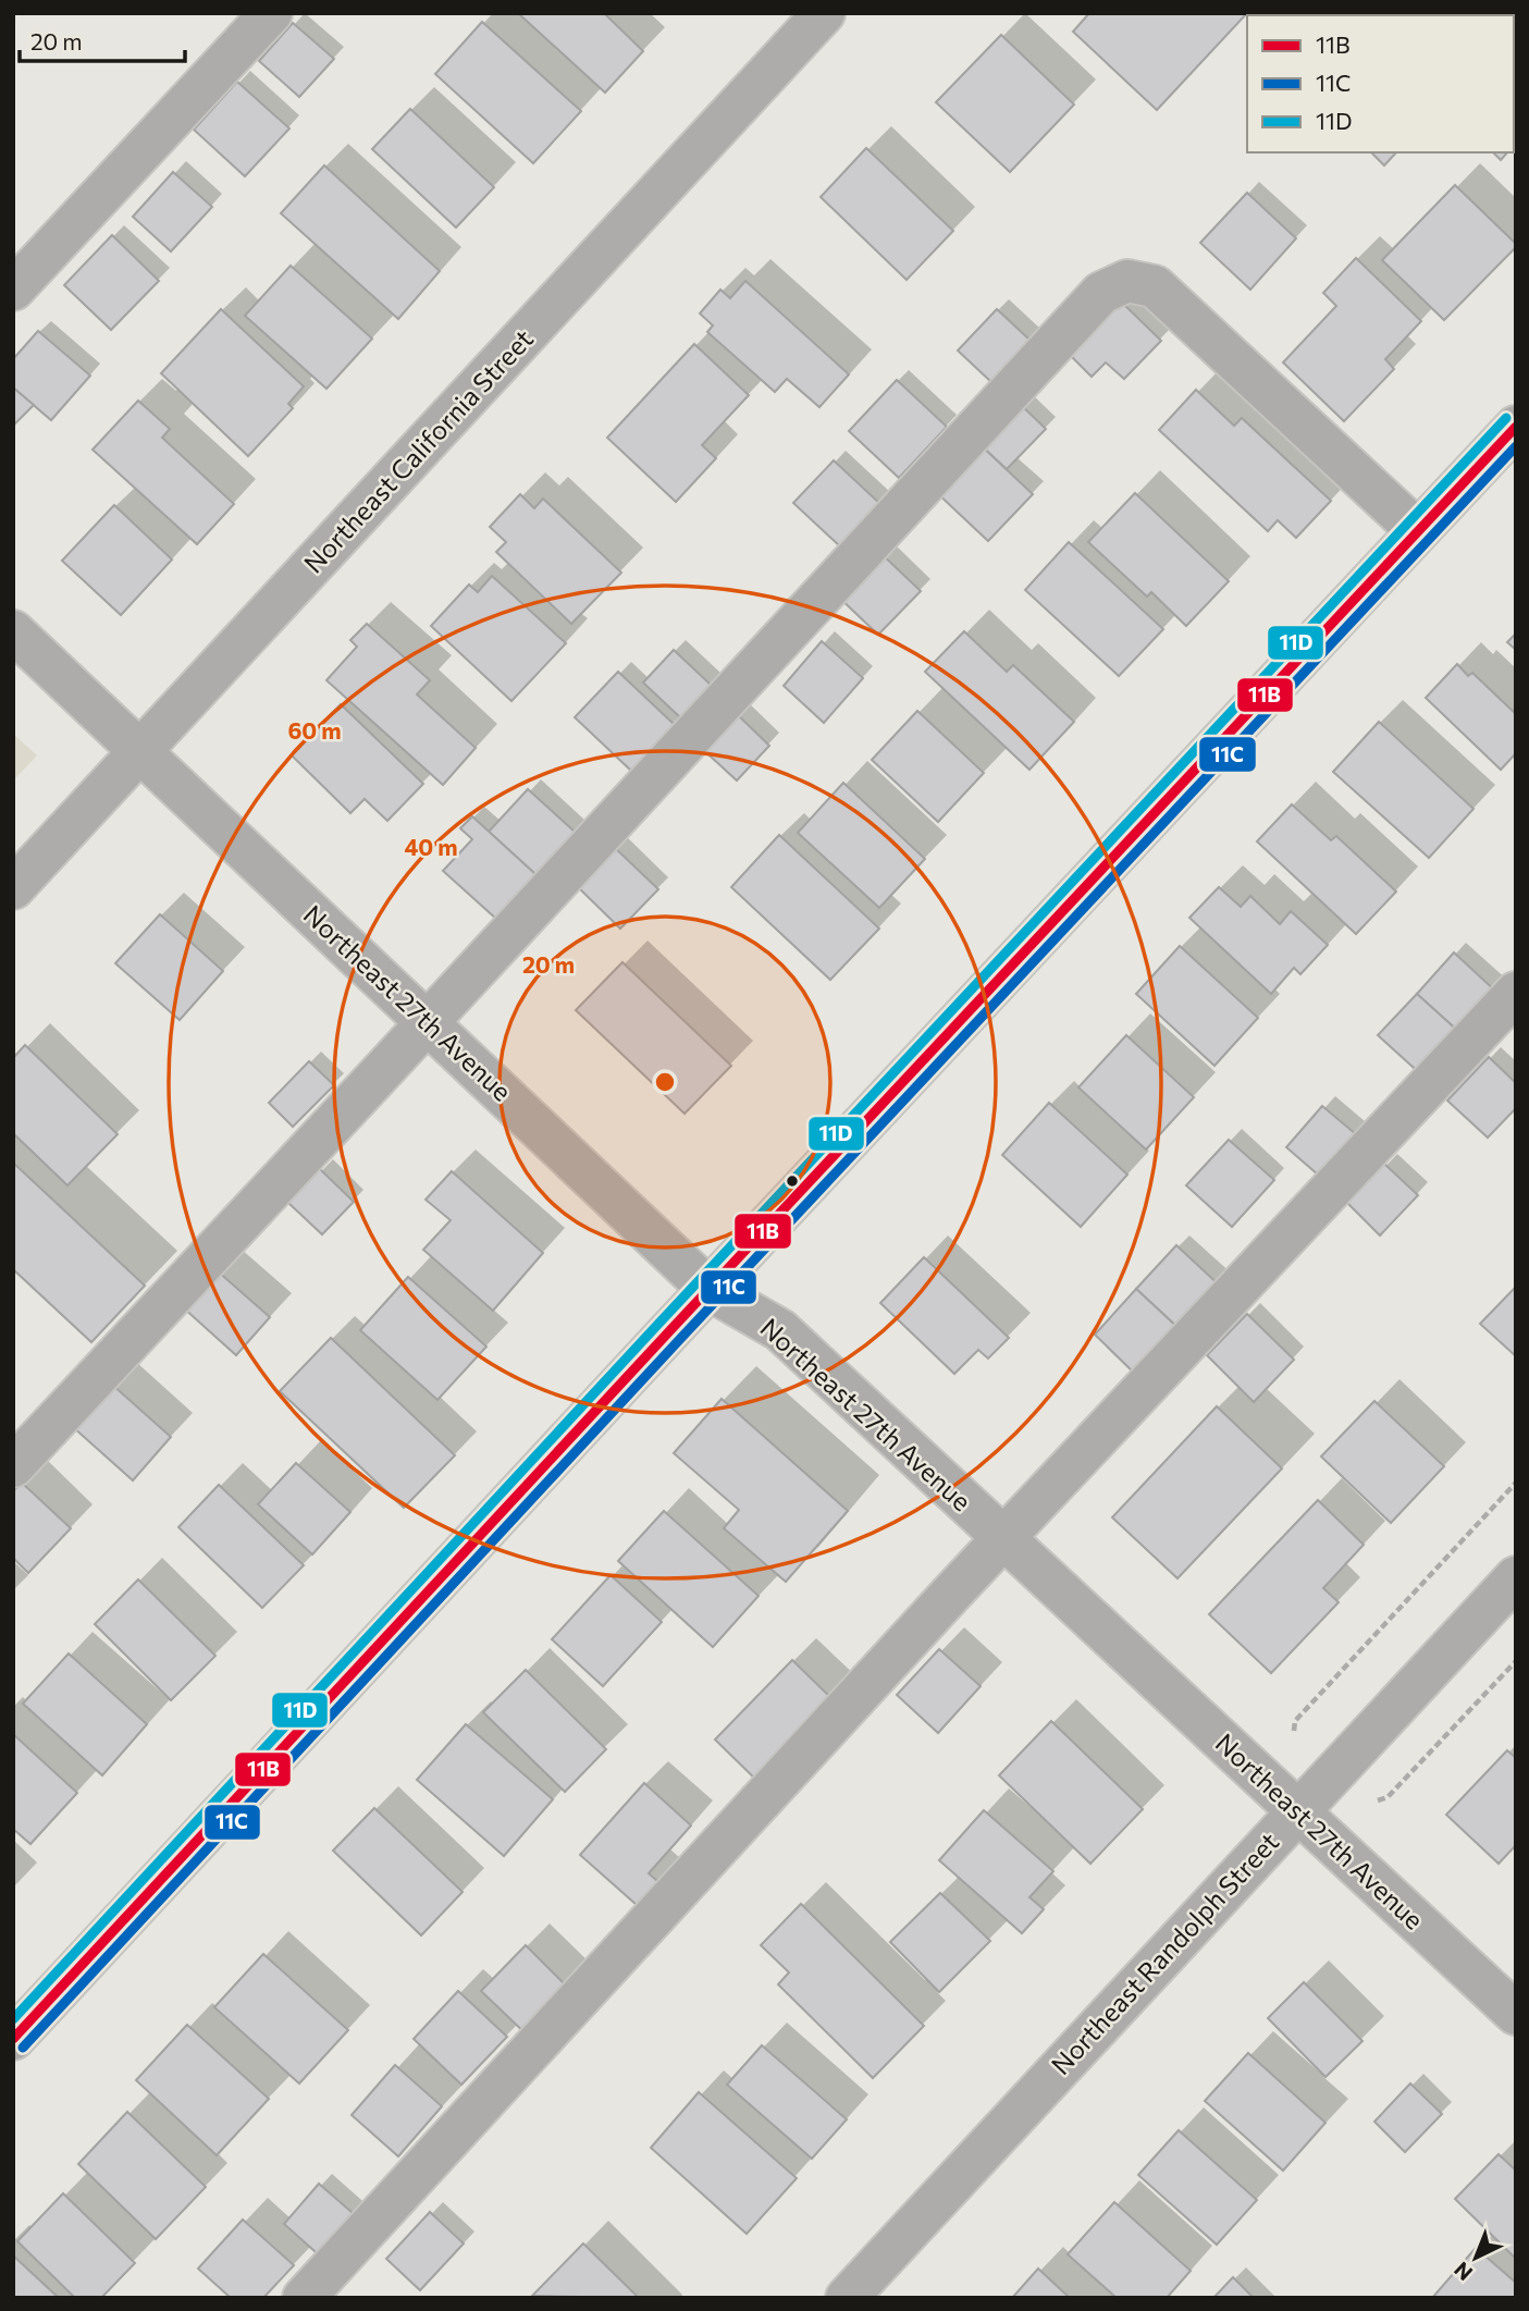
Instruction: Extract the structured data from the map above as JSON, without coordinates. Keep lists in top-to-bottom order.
{
  "streets": {
    "street": ["Northeast California Street", "Northeast 27th Avenue", "Northeast Randolph Street"]
  },
  "crossings": [
    ["Northeast California Street", "Northeast 27th Avenue"],
    ["Northeast 27th Avenue", "Northeast Randolph Street"]
  ],
  "lines": ["transit line 11D", "transit line 11B", "transit line 11C"],
  "legend": ["11B", "11C", "11D"],
  "scale_bar": "20 m",
  "north": "bottom left",
  "rings": ["60 m", "40 m", "20 m"]
}
